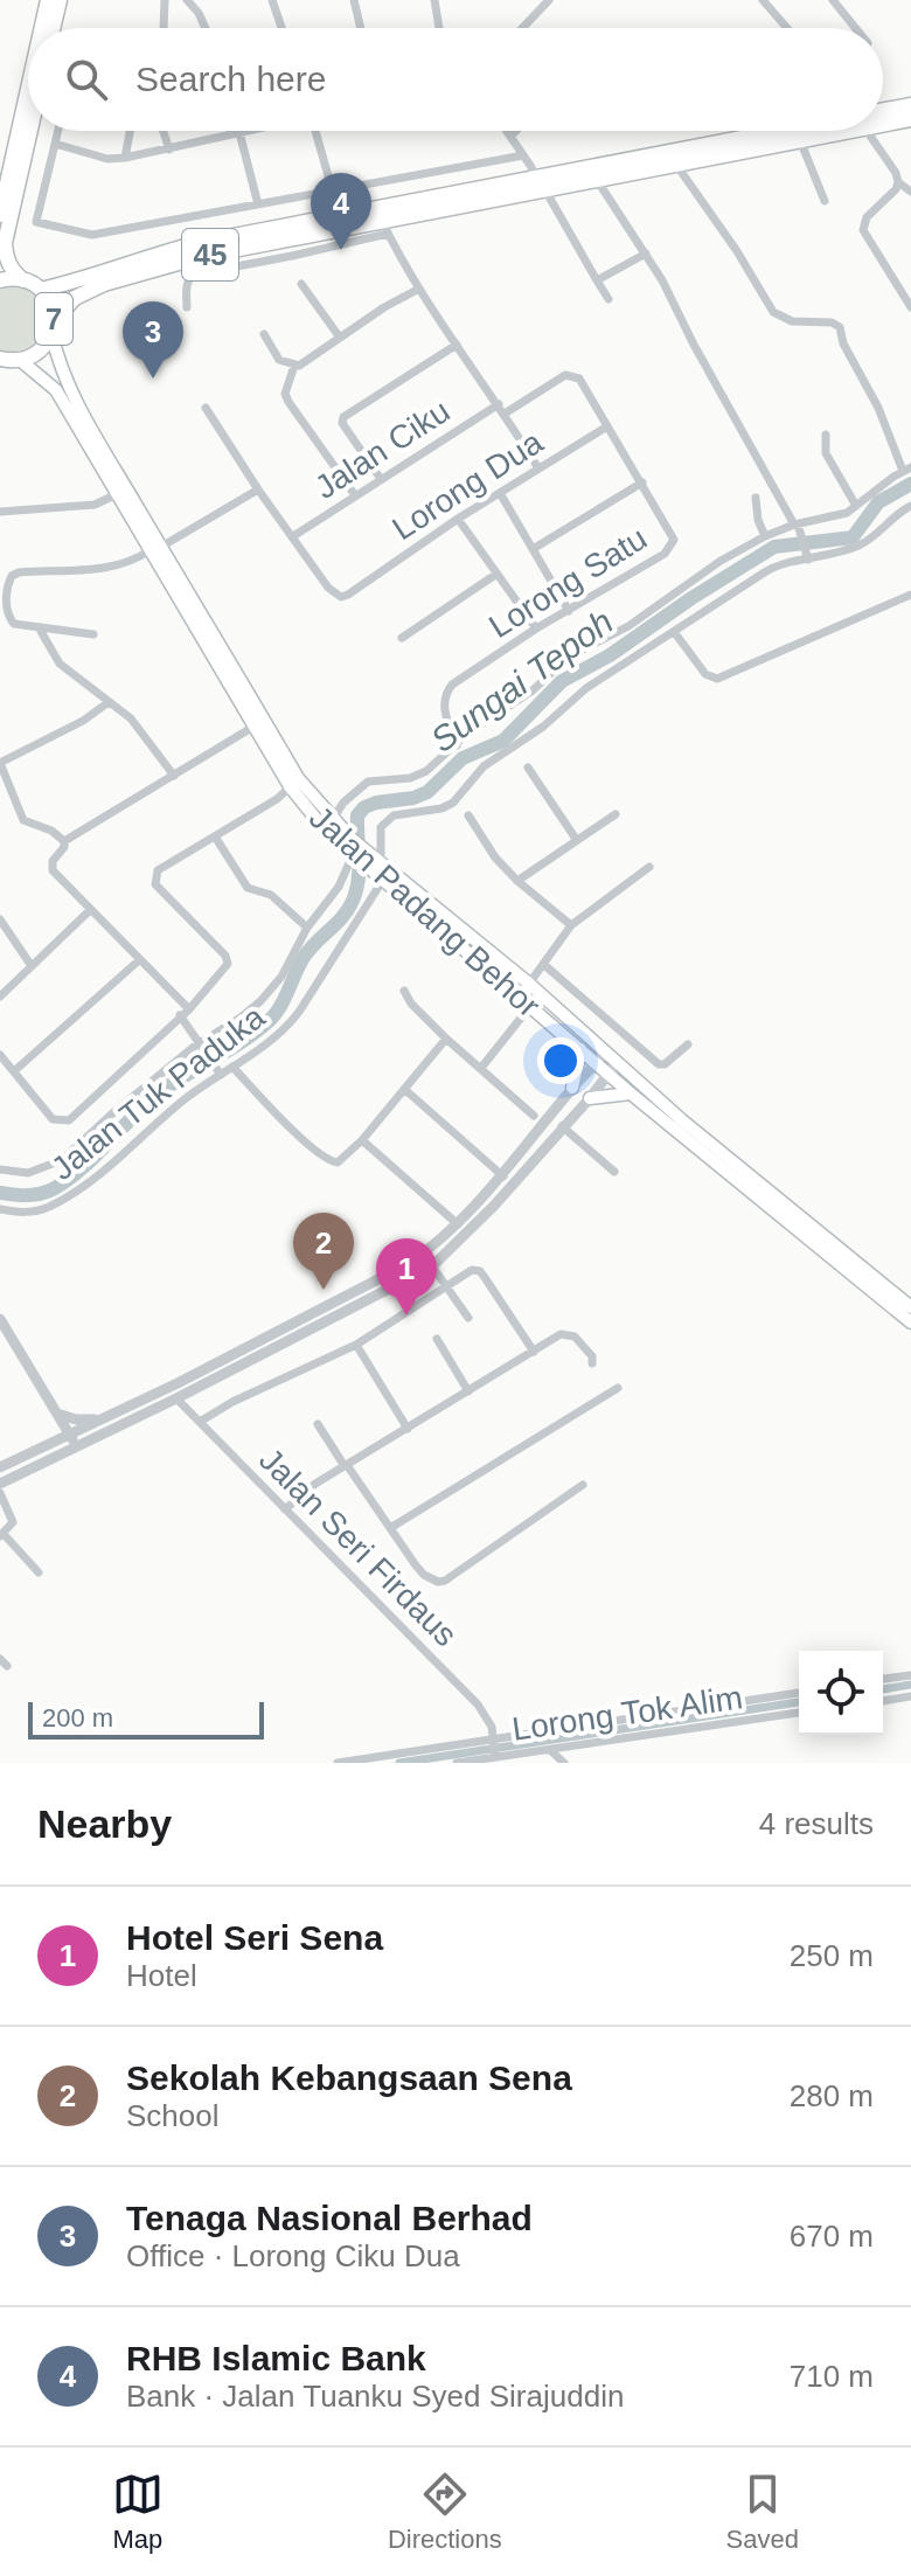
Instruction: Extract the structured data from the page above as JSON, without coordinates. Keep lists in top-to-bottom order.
{
  "streets": {
    "highway": ["45", "7"],
    "main road": ["Jalan Padang Behor"],
    "street": [
      "Jalan Ciku",
      "Lorong Dua",
      "Lorong Satu",
      "Jalan Tuk Paduka",
      "Jalan Seri Firdaus",
      "Lorong Tok Alim"
    ]
  },
  "crossings": [
    ["45", "7"],
    ["45", "Jalan Padang Behor"],
    ["7", "Jalan Padang Behor"],
    ["Jalan Ciku", "Lorong Dua"],
    ["Lorong Dua", "Lorong Satu"],
    ["Jalan Padang Behor", "Jalan Tuk Paduka"],
    ["Jalan Seri Firdaus", "Lorong Tok Alim"]
  ],
  "water": ["Sungai Tepoh"],
  "scale_bar": "200 m",
  "page": {
    "search": "Search here",
    "pins": [
      "4",
      "3",
      "2",
      "1"
    ],
    "scale": "200 m",
    "heading": ["Nearby", "4 results"],
    "list": [
      {
        "mark": "1",
        "name": "Hotel Seri Sena",
        "note": "Hotel",
        "value": "250 m"
      },
      {
        "mark": "2",
        "name": "Sekolah Kebangsaan Sena",
        "note": "School",
        "value": "280 m"
      },
      {
        "mark": "3",
        "name": "Tenaga Nasional Berhad",
        "note": "Office · Lorong Ciku Dua",
        "value": "670 m"
      },
      {
        "mark": "4",
        "name": "RHB Islamic Bank",
        "note": "Bank · Jalan Tuanku Syed Sirajuddin",
        "value": "710 m"
      }
    ],
    "nav": ["Map", "Directions", "Saved"]
  }
}
